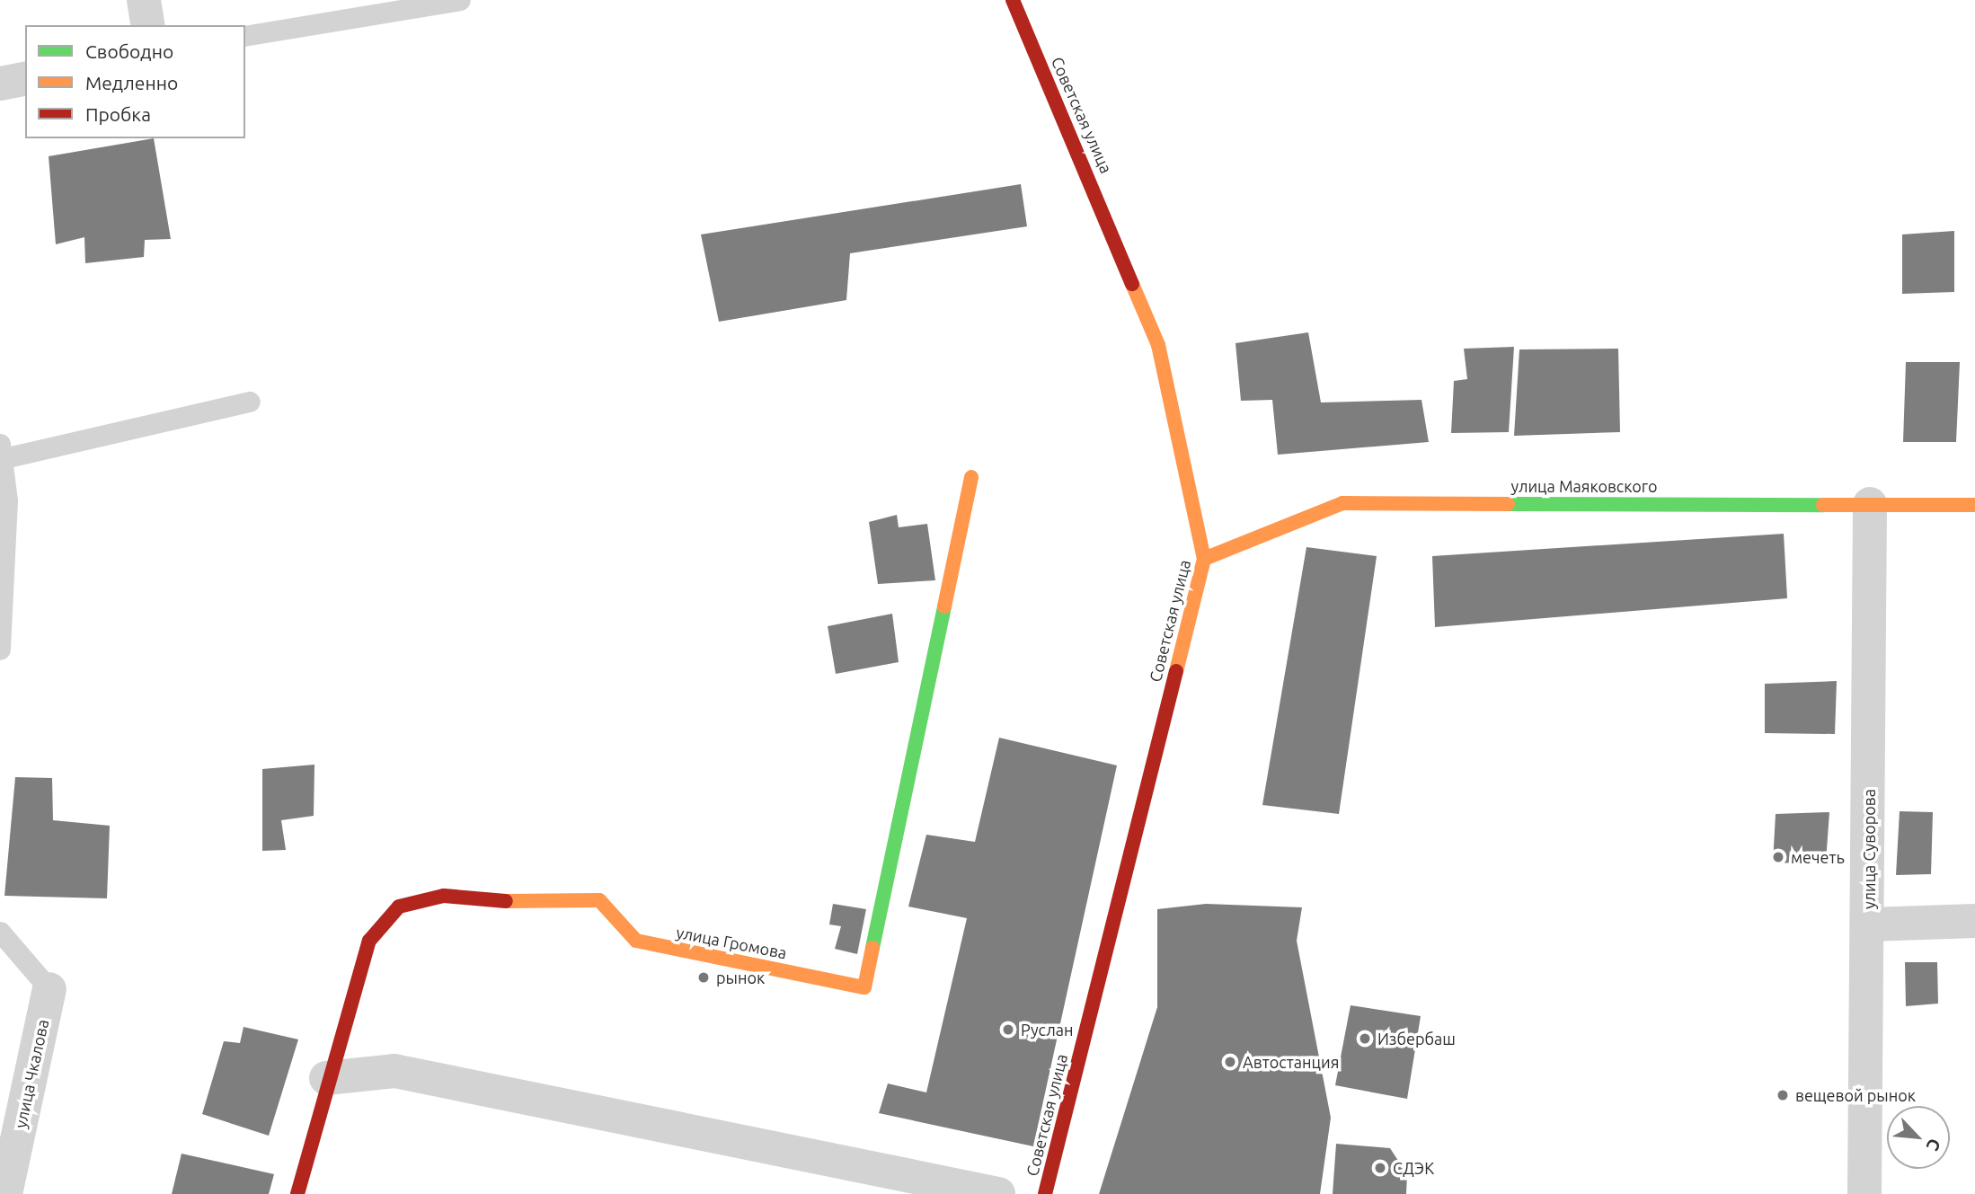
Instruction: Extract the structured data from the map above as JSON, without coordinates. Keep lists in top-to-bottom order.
{
  "streets": {
    "street": [
      "Советская улица",
      "улица Маяковского",
      "улица Суворова",
      "улица Громова",
      "улица Чкалова"
    ]
  },
  "crossings": [
    ["Советская улица", "улица Маяковского"],
    ["улица Маяковского", "улица Суворова"]
  ],
  "places": [
    "мечеть",
    "рынок",
    "Руслан",
    "Избербаш",
    "Автостанция",
    "вещевой рынок",
    "СДЭК"
  ],
  "legend": ["Свободно", "Медленно", "Пробка"],
  "north": "bottom right"
}
